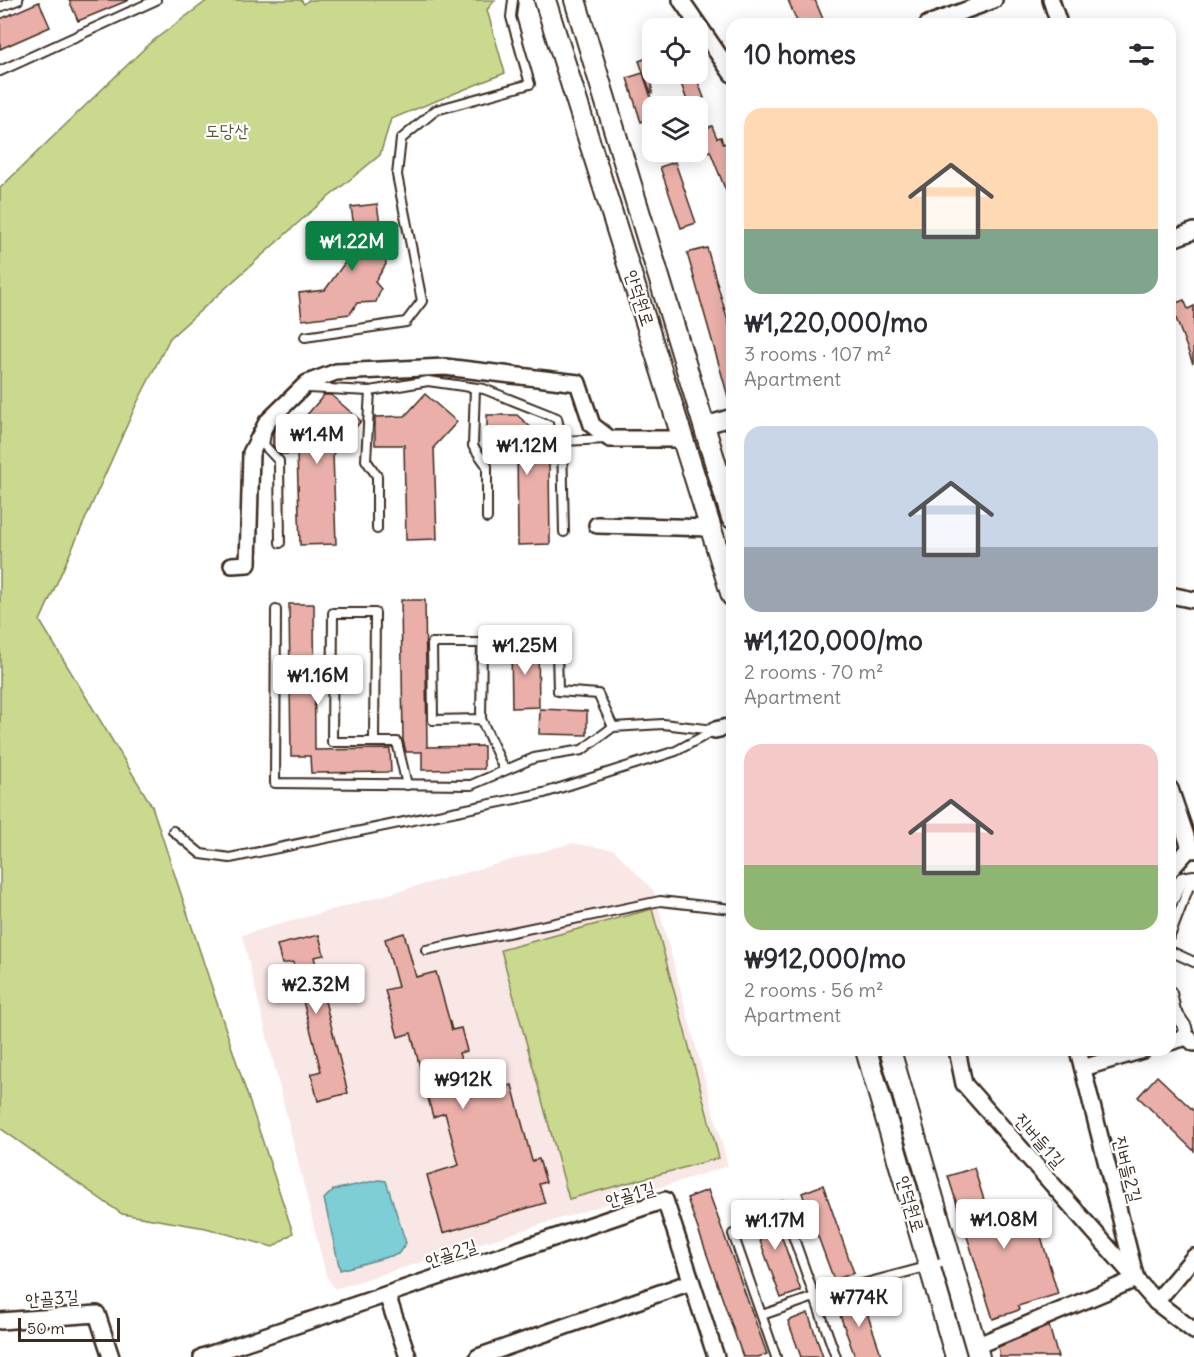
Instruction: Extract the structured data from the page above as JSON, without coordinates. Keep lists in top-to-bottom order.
{
  "streets": {
    "street": [
      "안덕원로",
      "진버들1길",
      "진버들2길",
      "안골1길",
      "안골2길",
      "안골3길"
    ]
  },
  "crossings": [
    ["진버들1길", "진버들2길"],
    ["안골1길", "안골2길"]
  ],
  "parks": ["도당산"],
  "scale_bar": "50 m",
  "page": {
    "heading": "10 homes",
    "list": [
      {
        "name": "₩1,220,000/mo",
        "note": "3 rooms · 107 m² · Apartment"
      },
      {
        "name": "₩1,120,000/mo",
        "note": "2 rooms · 70 m² · Apartment"
      },
      {
        "name": "₩912,000/mo",
        "note": "2 rooms · 56 m² · Apartment"
      }
    ],
    "price": [
      "₩1.22M",
      "₩1.4M",
      "₩1.12M",
      "₩1.25M",
      "₩1.16M",
      "₩2.32M",
      "₩912K",
      "₩1.08M",
      "₩1.17M",
      "₩774K"
    ],
    "scale": "50 m"
  }
}
